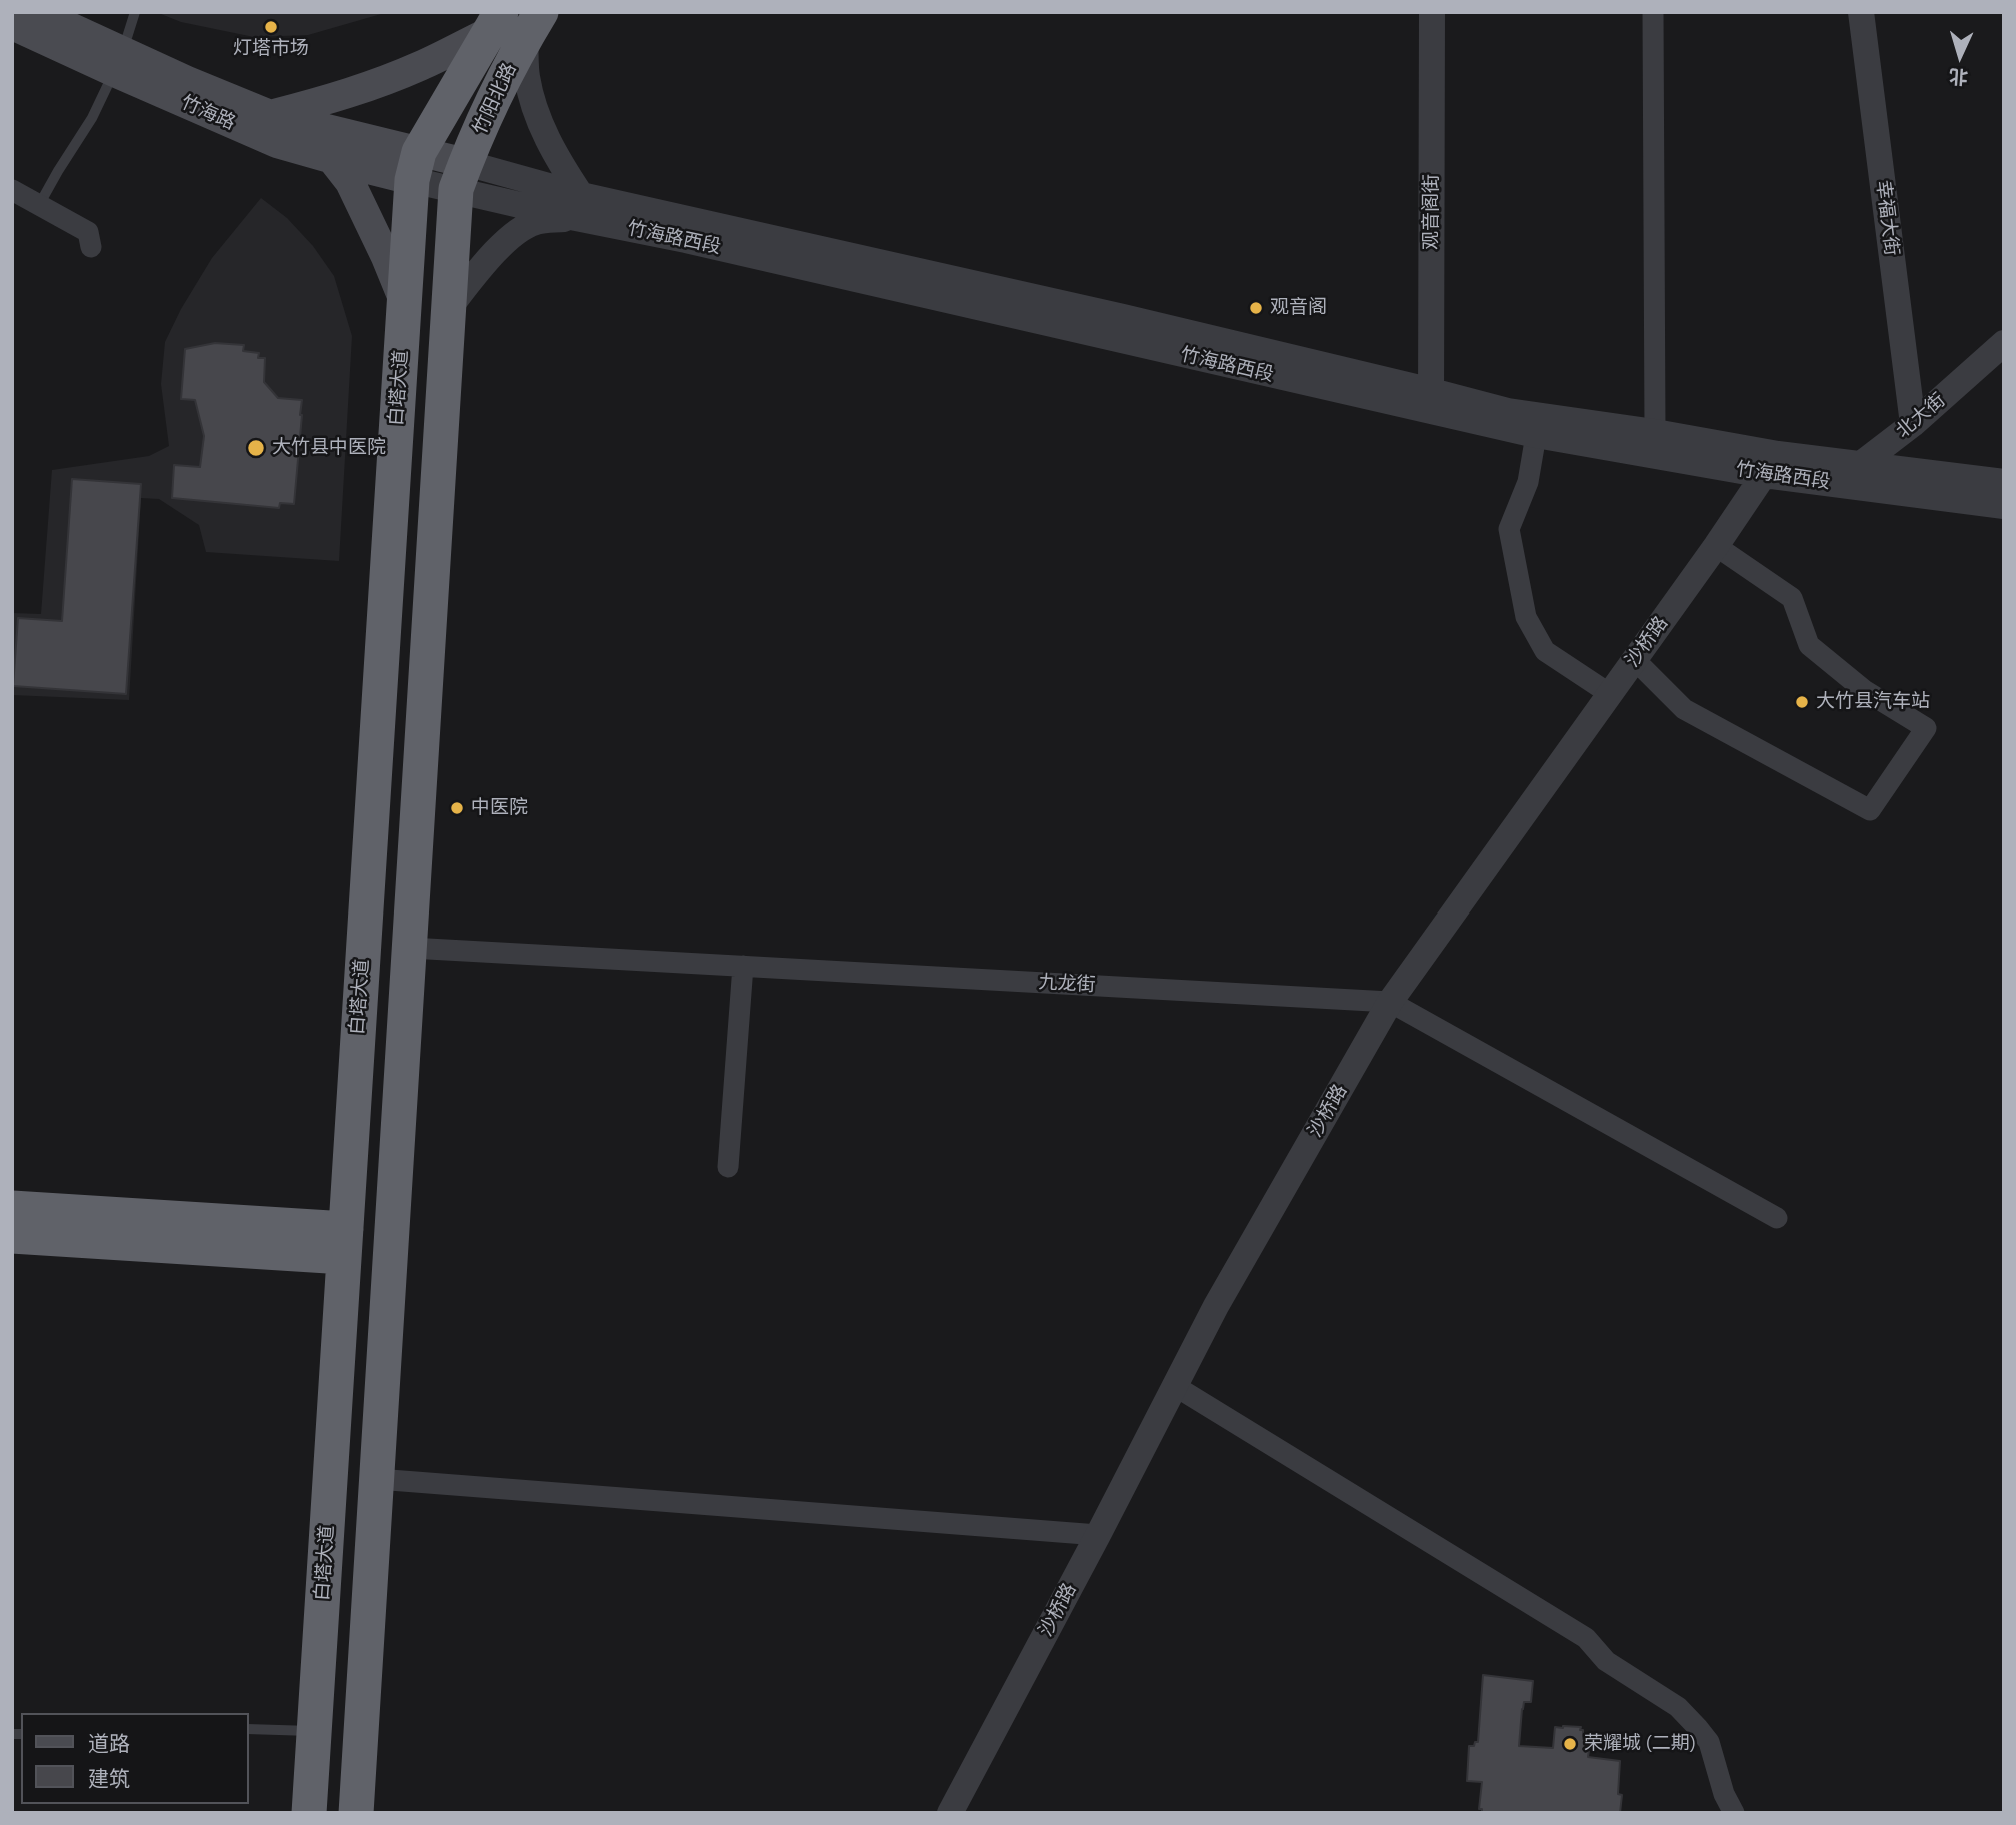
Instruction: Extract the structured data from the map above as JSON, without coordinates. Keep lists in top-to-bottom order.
{
  "streets": {
    "highway": ["竹阳北路", "白塔大道"],
    "main road": ["竹海路"],
    "street": [
      "观音阁街",
      "幸福大街",
      "竹海路西段",
      "北大街",
      "沙桥路",
      "九龙街"
    ]
  },
  "crossings": [
    ["竹阳北路", "竹海路"],
    ["竹阳北路", "竹海路西段"],
    ["竹阳北路", "白塔大道"],
    ["竹海路", "白塔大道"],
    ["观音阁街", "竹海路西段"],
    ["幸福大街", "北大街"],
    ["竹海路西段", "北大街"],
    ["竹海路西段", "沙桥路"],
    ["沙桥路", "九龙街"]
  ],
  "places": [
    "灯塔市场",
    "观音阁",
    "大竹县中医院",
    "大竹县汽车站",
    "中医院",
    "荣耀城 (二期)"
  ],
  "legend": ["道路", "建筑"],
  "north": "bottom"
}
